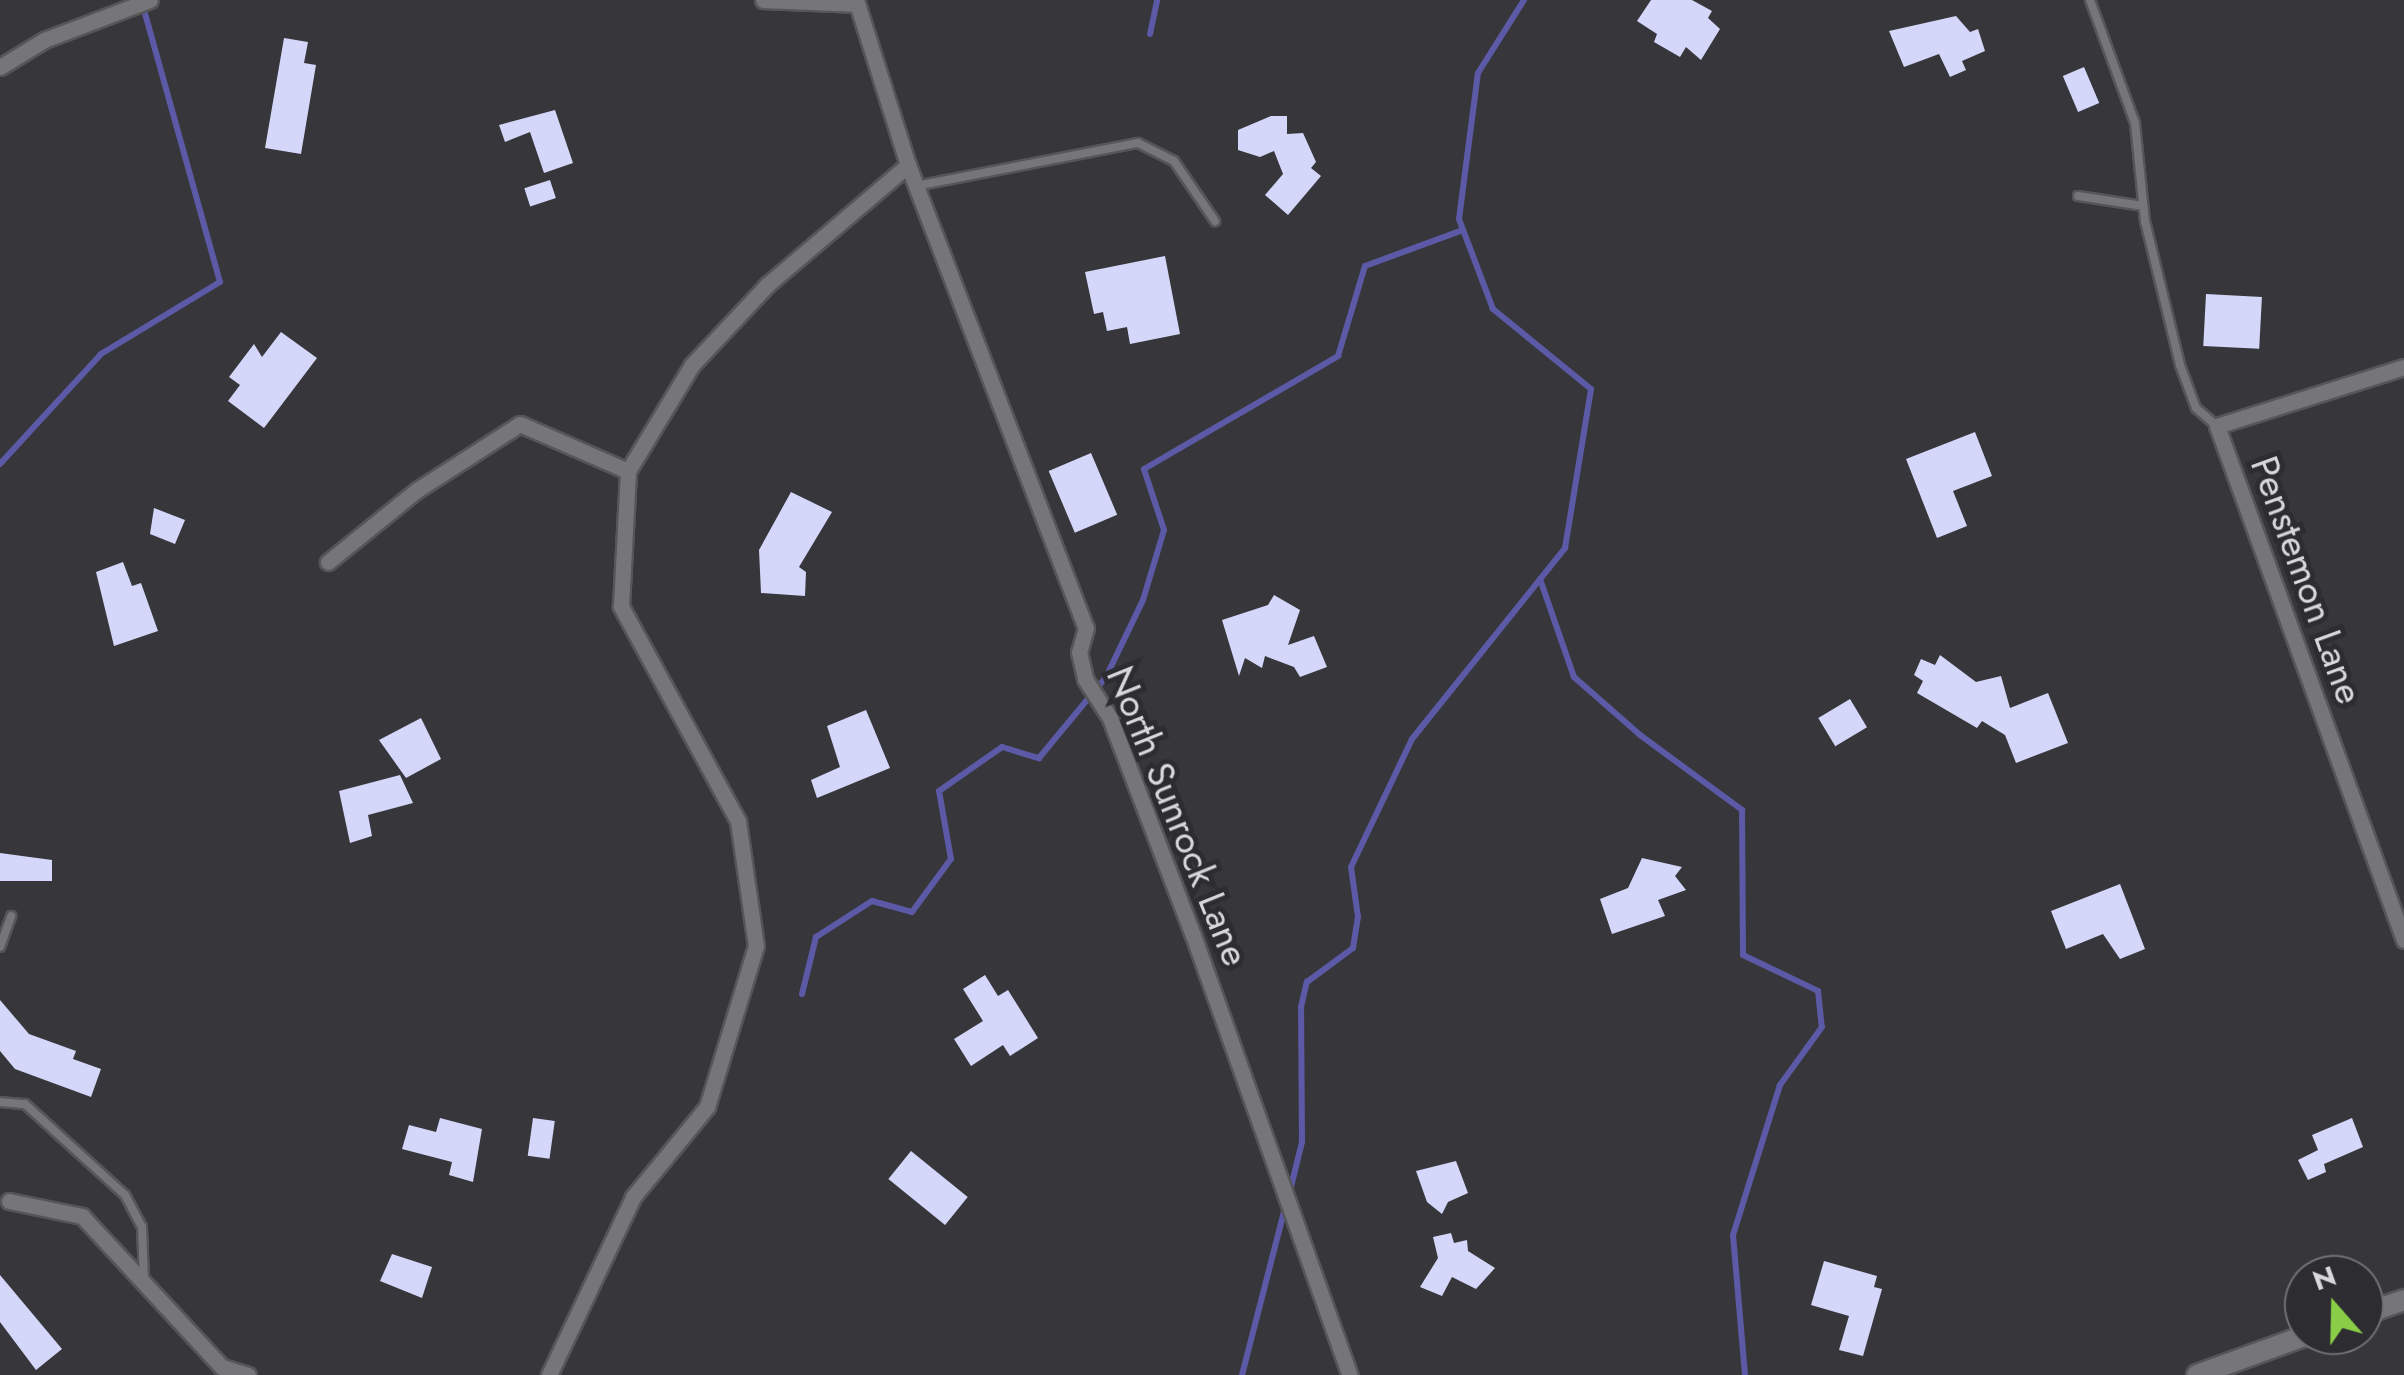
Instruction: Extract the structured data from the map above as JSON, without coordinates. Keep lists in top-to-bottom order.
{
  "streets": {
    "street": ["Penstemon Lane", "North Sunrock Lane"]
  },
  "north": "top"
}
